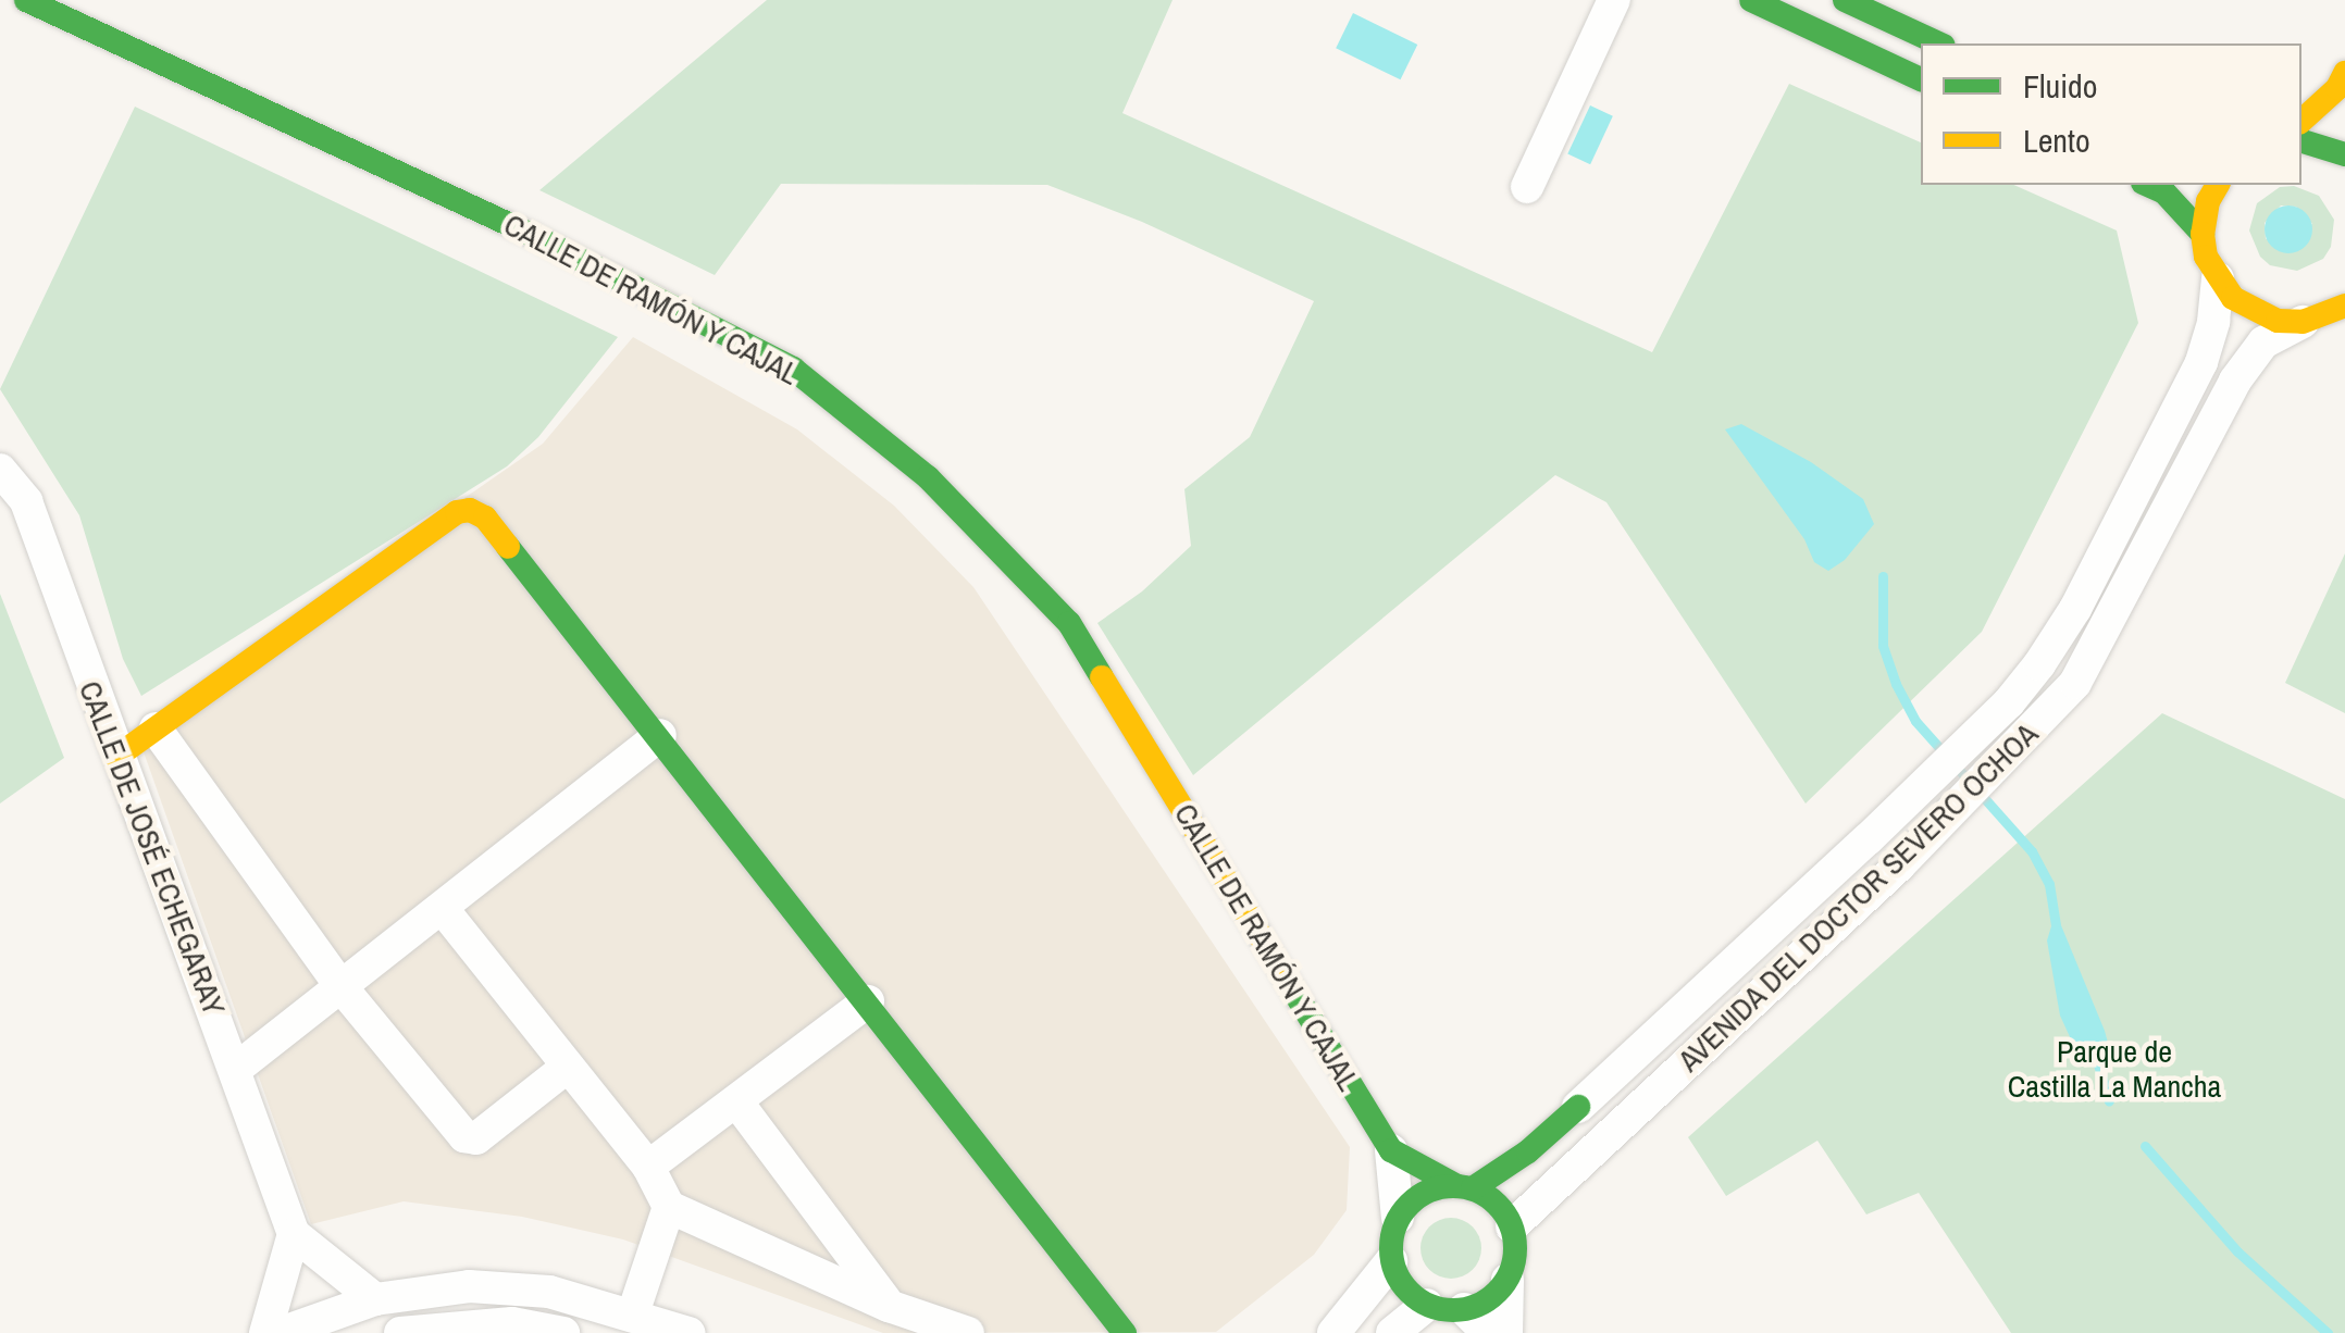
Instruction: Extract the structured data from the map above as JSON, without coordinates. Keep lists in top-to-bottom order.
{
  "streets": {
    "street": ["CALLE DE RAMÓN Y CAJAL", "CALLE DE JOSÉ ECHEGARAY", "AVENIDA DEL DOCTOR SEVERO OCHOA"]
  },
  "crossings": [
    ["CALLE DE RAMÓN Y CAJAL", "AVENIDA DEL DOCTOR SEVERO OCHOA"]
  ],
  "parks": ["Parque de Castilla La Mancha"],
  "legend": ["Fluido", "Lento"]
}
